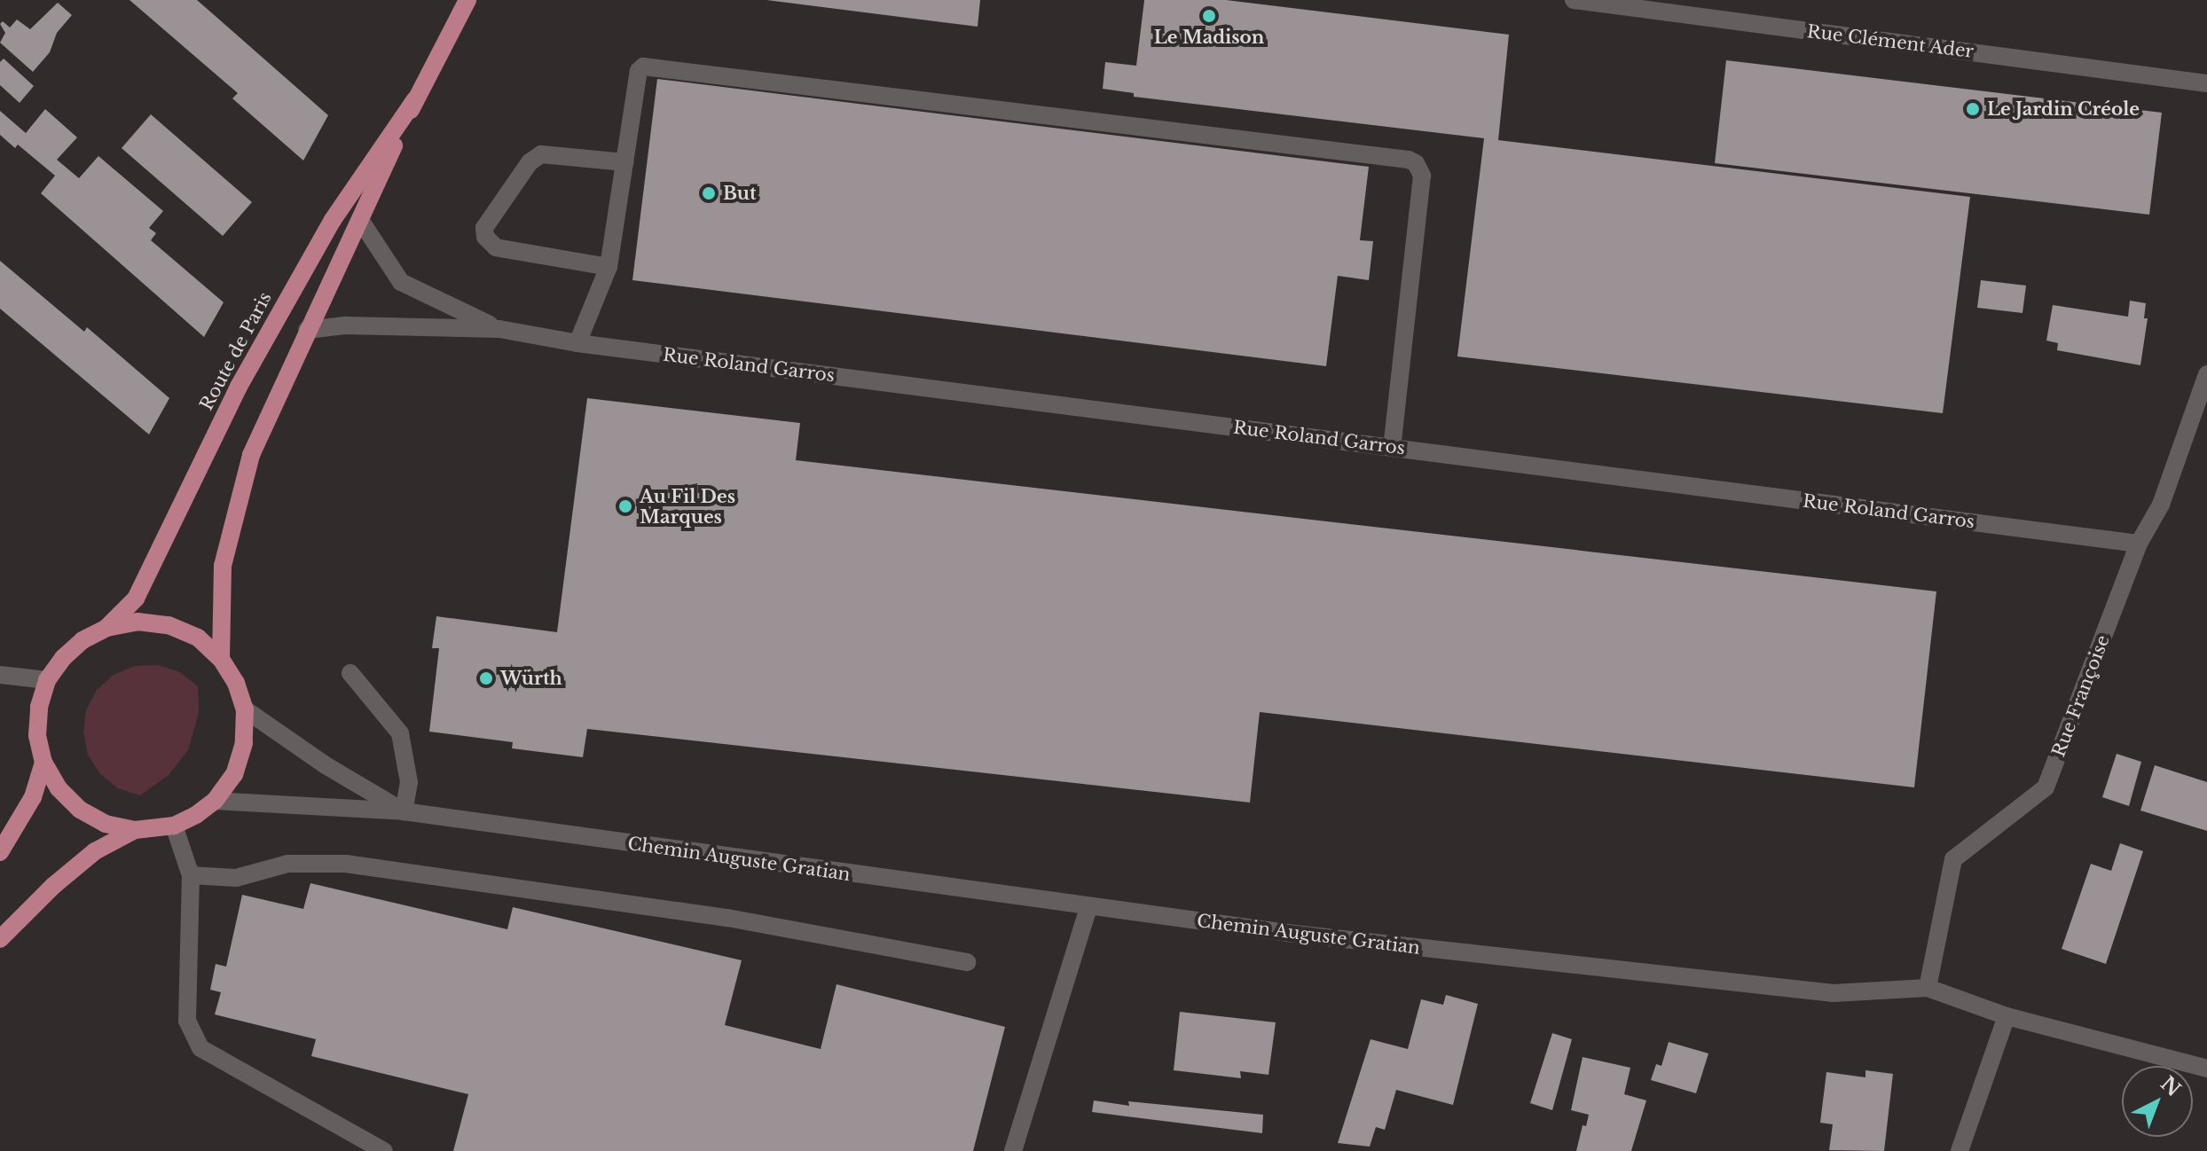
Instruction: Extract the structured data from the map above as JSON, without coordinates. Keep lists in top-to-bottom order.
{
  "streets": {
    "main road": ["Route de Paris"],
    "street": [
      "Rue Clément Ader",
      "Rue Roland Garros",
      "Rue Françoise",
      "Chemin Auguste Gratian"
    ]
  },
  "crossings": [
    ["Route de Paris", "Rue Roland Garros"],
    ["Route de Paris", "Chemin Auguste Gratian"],
    ["Rue Roland Garros", "Rue Françoise"],
    ["Rue Françoise", "Chemin Auguste Gratian"]
  ],
  "places": [
    "Le Madison",
    "Le Jardin Créole",
    "But",
    "Au Fil Des Marques",
    "Würth"
  ],
  "north": "top right"
}
